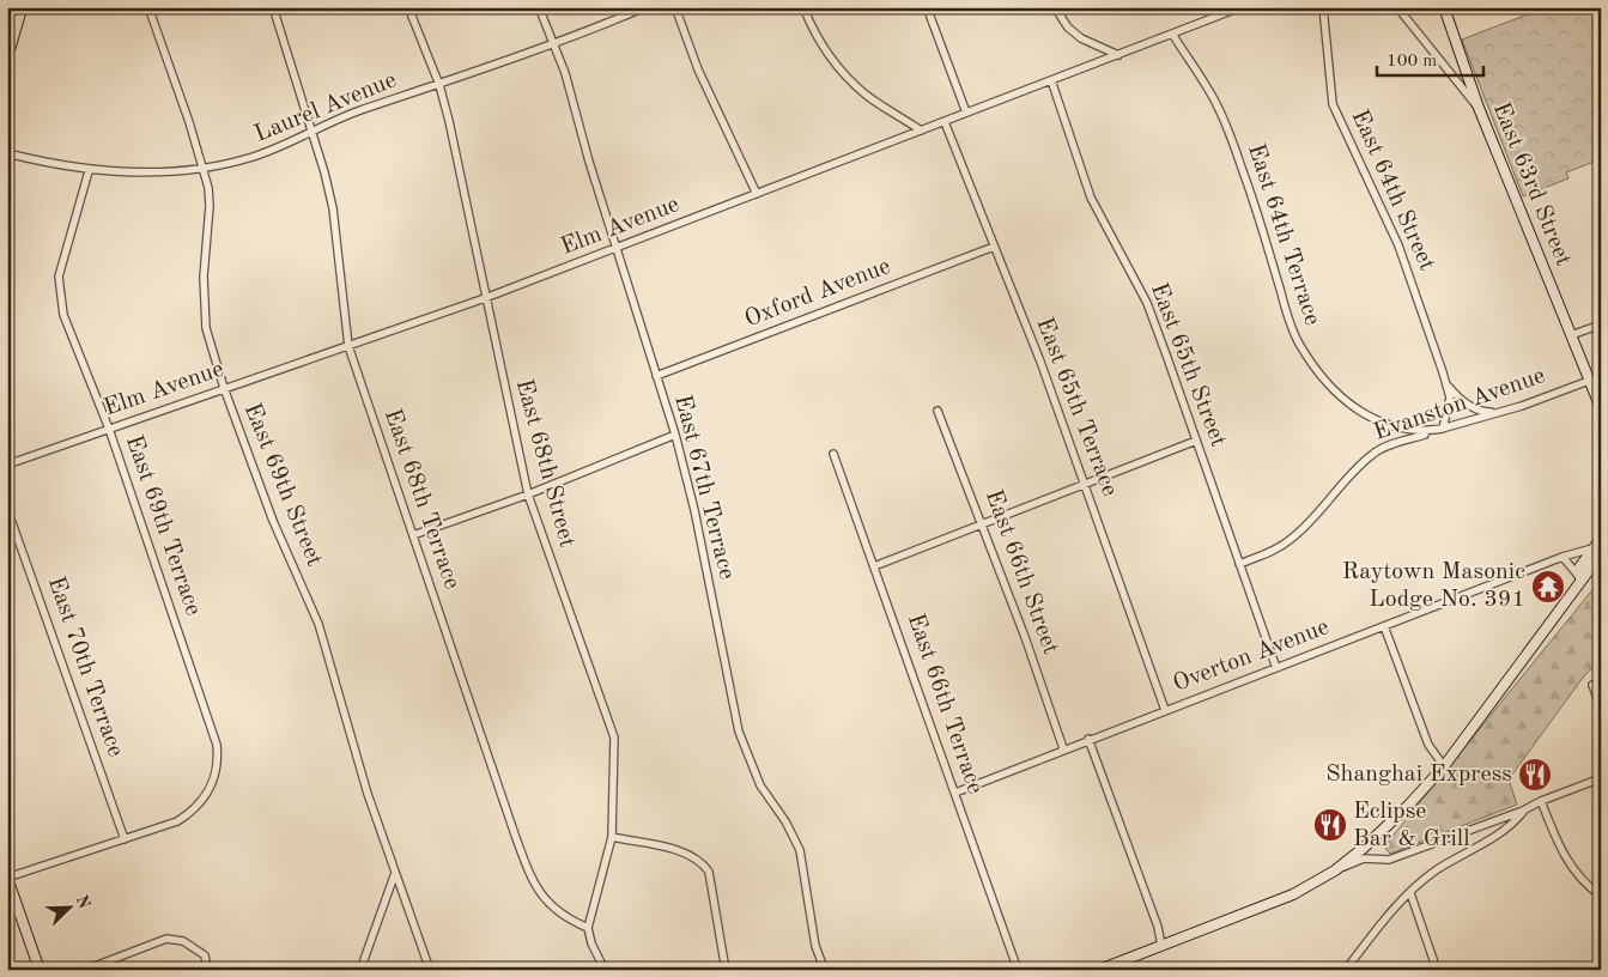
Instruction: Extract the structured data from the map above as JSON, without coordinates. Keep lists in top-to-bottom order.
{
  "streets": {
    "main road": ["East 63rd Street"],
    "street": [
      "Laurel Avenue",
      "East 64th Street",
      "Elm Avenue",
      "East 64th Terrace",
      "Oxford Avenue",
      "East 65th Street",
      "Evanston Avenue",
      "East 65th Terrace",
      "East 68th Street",
      "East 69th Street",
      "East 67th Terrace",
      "East 68th Terrace",
      "East 69th Terrace",
      "East 66th Street",
      "Overton Avenue",
      "East 70th Terrace",
      "East 66th Terrace"
    ]
  },
  "crossings": [
    ["Laurel Avenue", "East 68th Street"],
    ["Laurel Avenue", "East 69th Street"],
    ["Laurel Avenue", "East 67th Terrace"],
    ["Laurel Avenue", "East 68th Terrace"],
    ["Laurel Avenue", "East 69th Terrace"],
    ["East 63rd Street", "Evanston Avenue"],
    ["East 64th Street", "East 64th Terrace"],
    ["East 64th Street", "Evanston Avenue"],
    ["Elm Avenue", "East 64th Terrace"],
    ["Elm Avenue", "East 65th Street"],
    ["Elm Avenue", "East 65th Terrace"],
    ["Elm Avenue", "East 68th Street"],
    ["Elm Avenue", "East 69th Street"],
    ["Elm Avenue", "East 67th Terrace"],
    ["Elm Avenue", "East 68th Terrace"],
    ["Elm Avenue", "East 69th Terrace"],
    ["East 64th Terrace", "Evanston Avenue"],
    ["Oxford Avenue", "East 65th Terrace"],
    ["Oxford Avenue", "East 67th Terrace"],
    ["East 65th Street", "Evanston Avenue"],
    ["East 65th Street", "Overton Avenue"],
    ["East 65th Terrace", "Overton Avenue"],
    ["East 68th Street", "East 68th Terrace"],
    ["East 69th Terrace", "East 70th Terrace"],
    ["East 66th Street", "Overton Avenue"],
    ["Overton Avenue", "East 66th Terrace"]
  ],
  "places": {
    "temple": ["Raytown Masonic Lodge No. 391"],
    "restaurant": ["Shanghai Express", "Eclipse Bar & Grill"]
  },
  "scale_bar": "100 m",
  "north": "top right"
}
